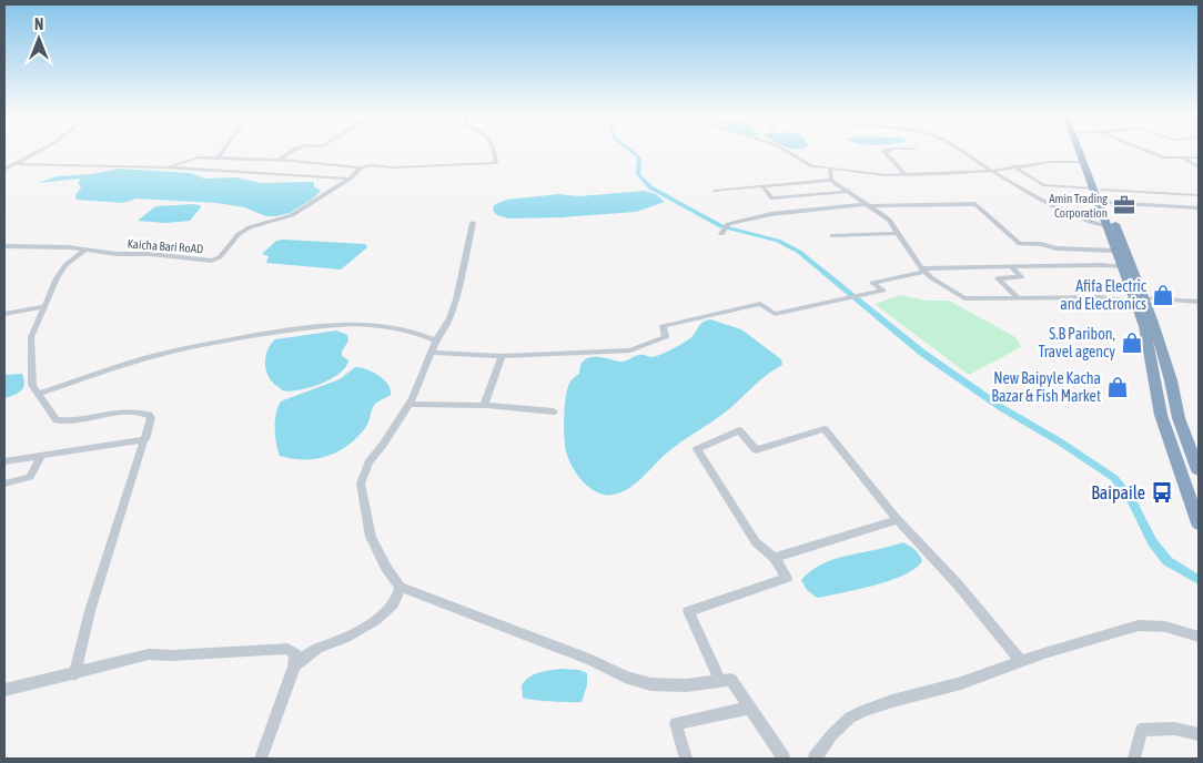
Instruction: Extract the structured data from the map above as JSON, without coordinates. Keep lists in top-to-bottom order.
{
  "streets": {
    "street": ["Kaicha Bari RoAD"]
  },
  "places": {
    "office": ["Amin Trading Corporation"],
    "shop": ["Afifa Electric and Electronics", "S.B Paribon, Travel agency", "New Baipyle Kacha Bazar & Fish Market"],
    "bus stop": ["Baipaile"]
  },
  "north": "top"
}
